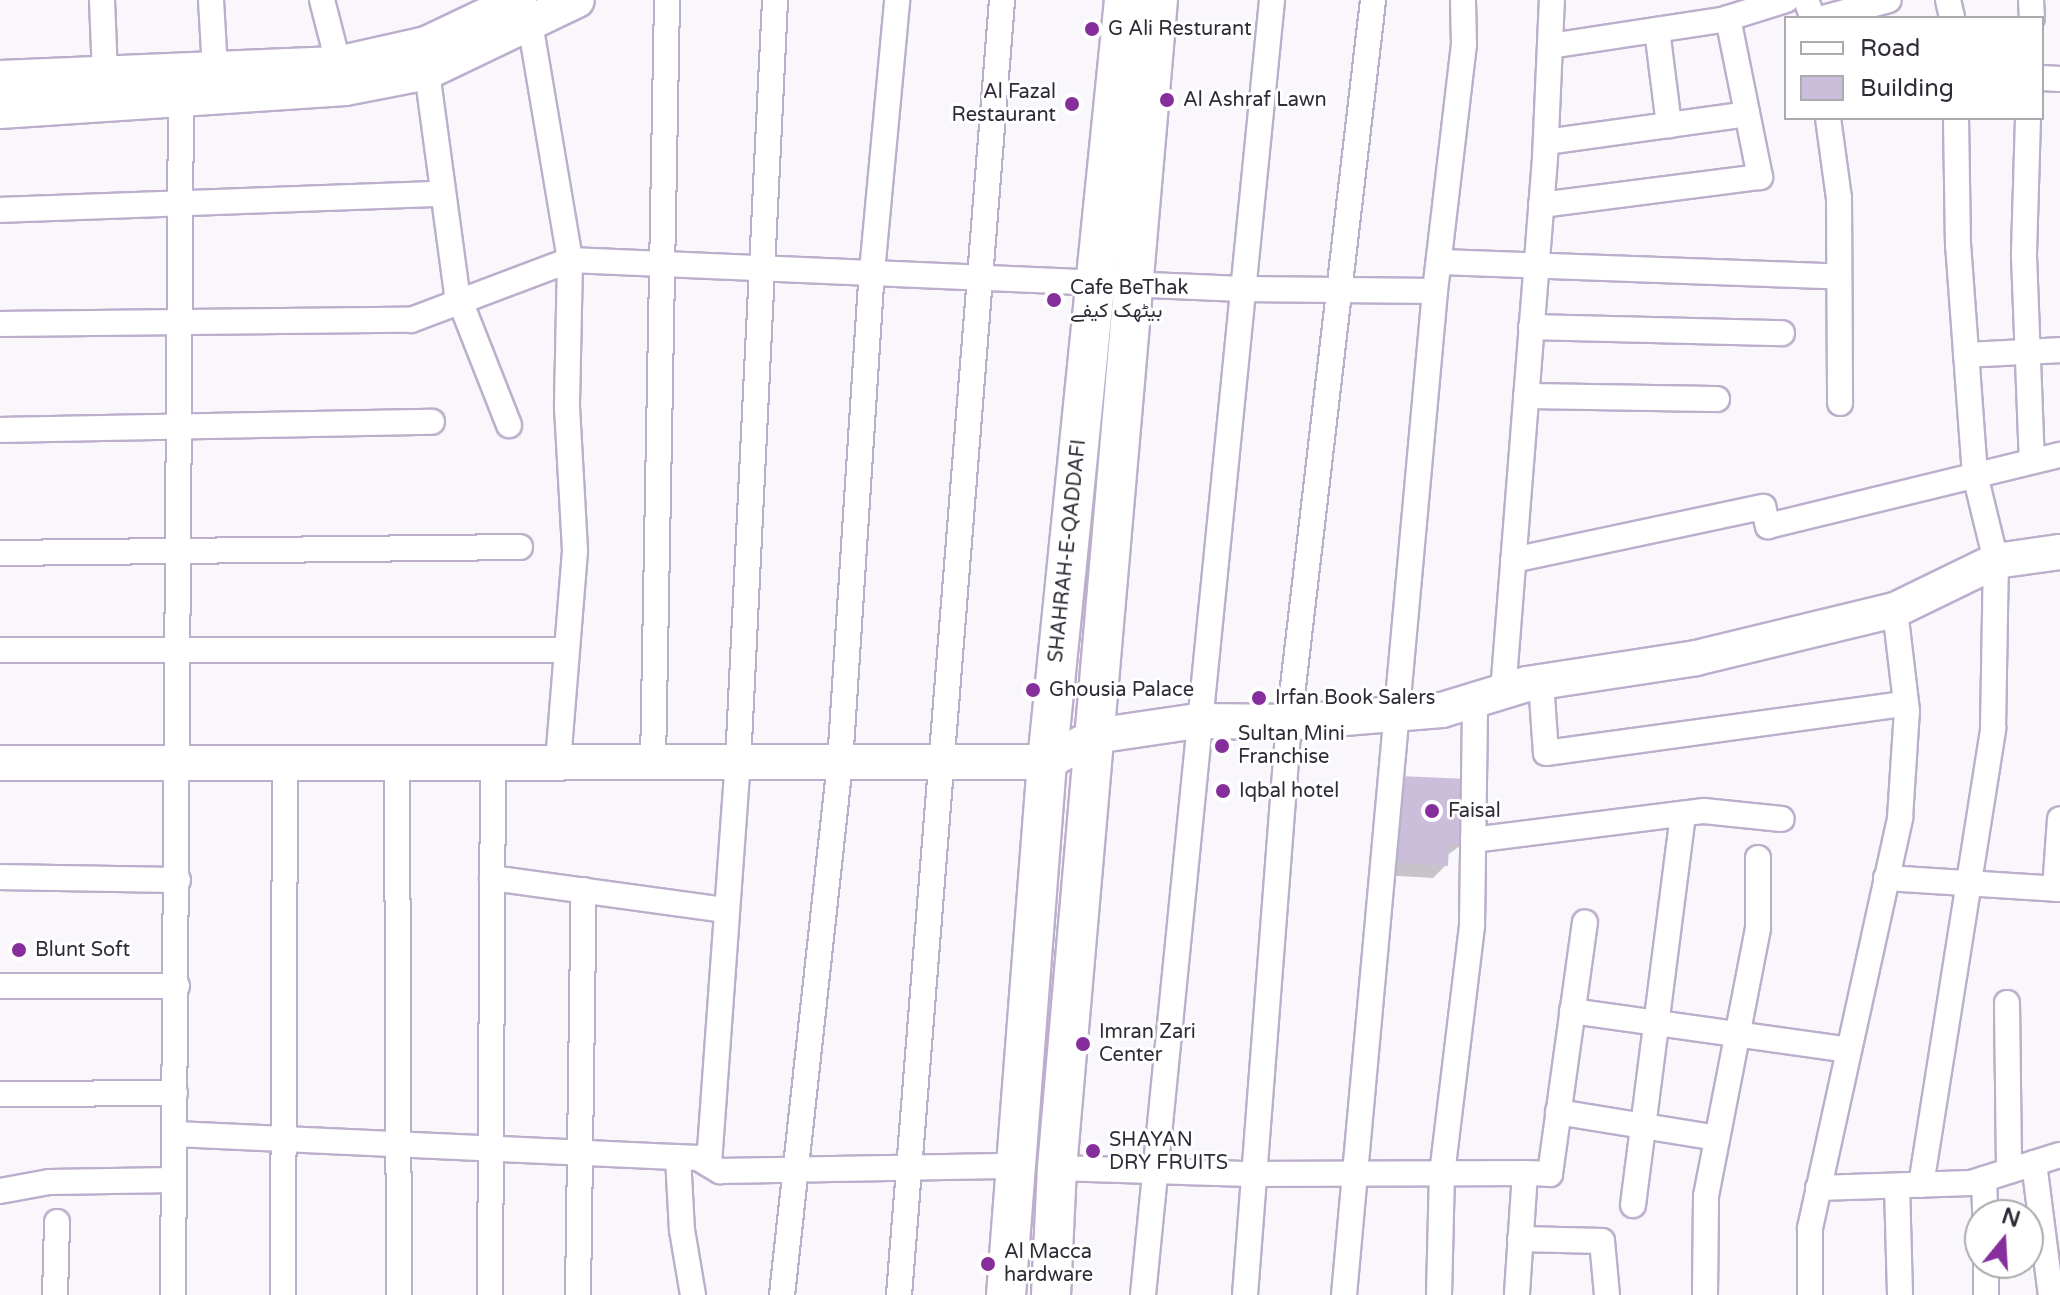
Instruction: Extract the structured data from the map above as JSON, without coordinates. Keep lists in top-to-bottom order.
{
  "streets": {
    "main road": ["SHAHRAH-E-QADDAFI"]
  },
  "places": [
    "G Ali Resturant",
    "Al Ashraf Lawn",
    "Al Fazal Restaurant",
    "Cafe BeThak بیٹھک کیفے",
    "Ghousia Palace",
    "Irfan Book Salers",
    "Sultan Mini Franchise",
    "Iqbal hotel",
    "Faisal",
    "Blunt Soft",
    "Imran Zari Center",
    "SHAYAN DRY FRUITS",
    "Al Macca hardware"
  ],
  "legend": ["Road", "Building"],
  "north": "top"
}
